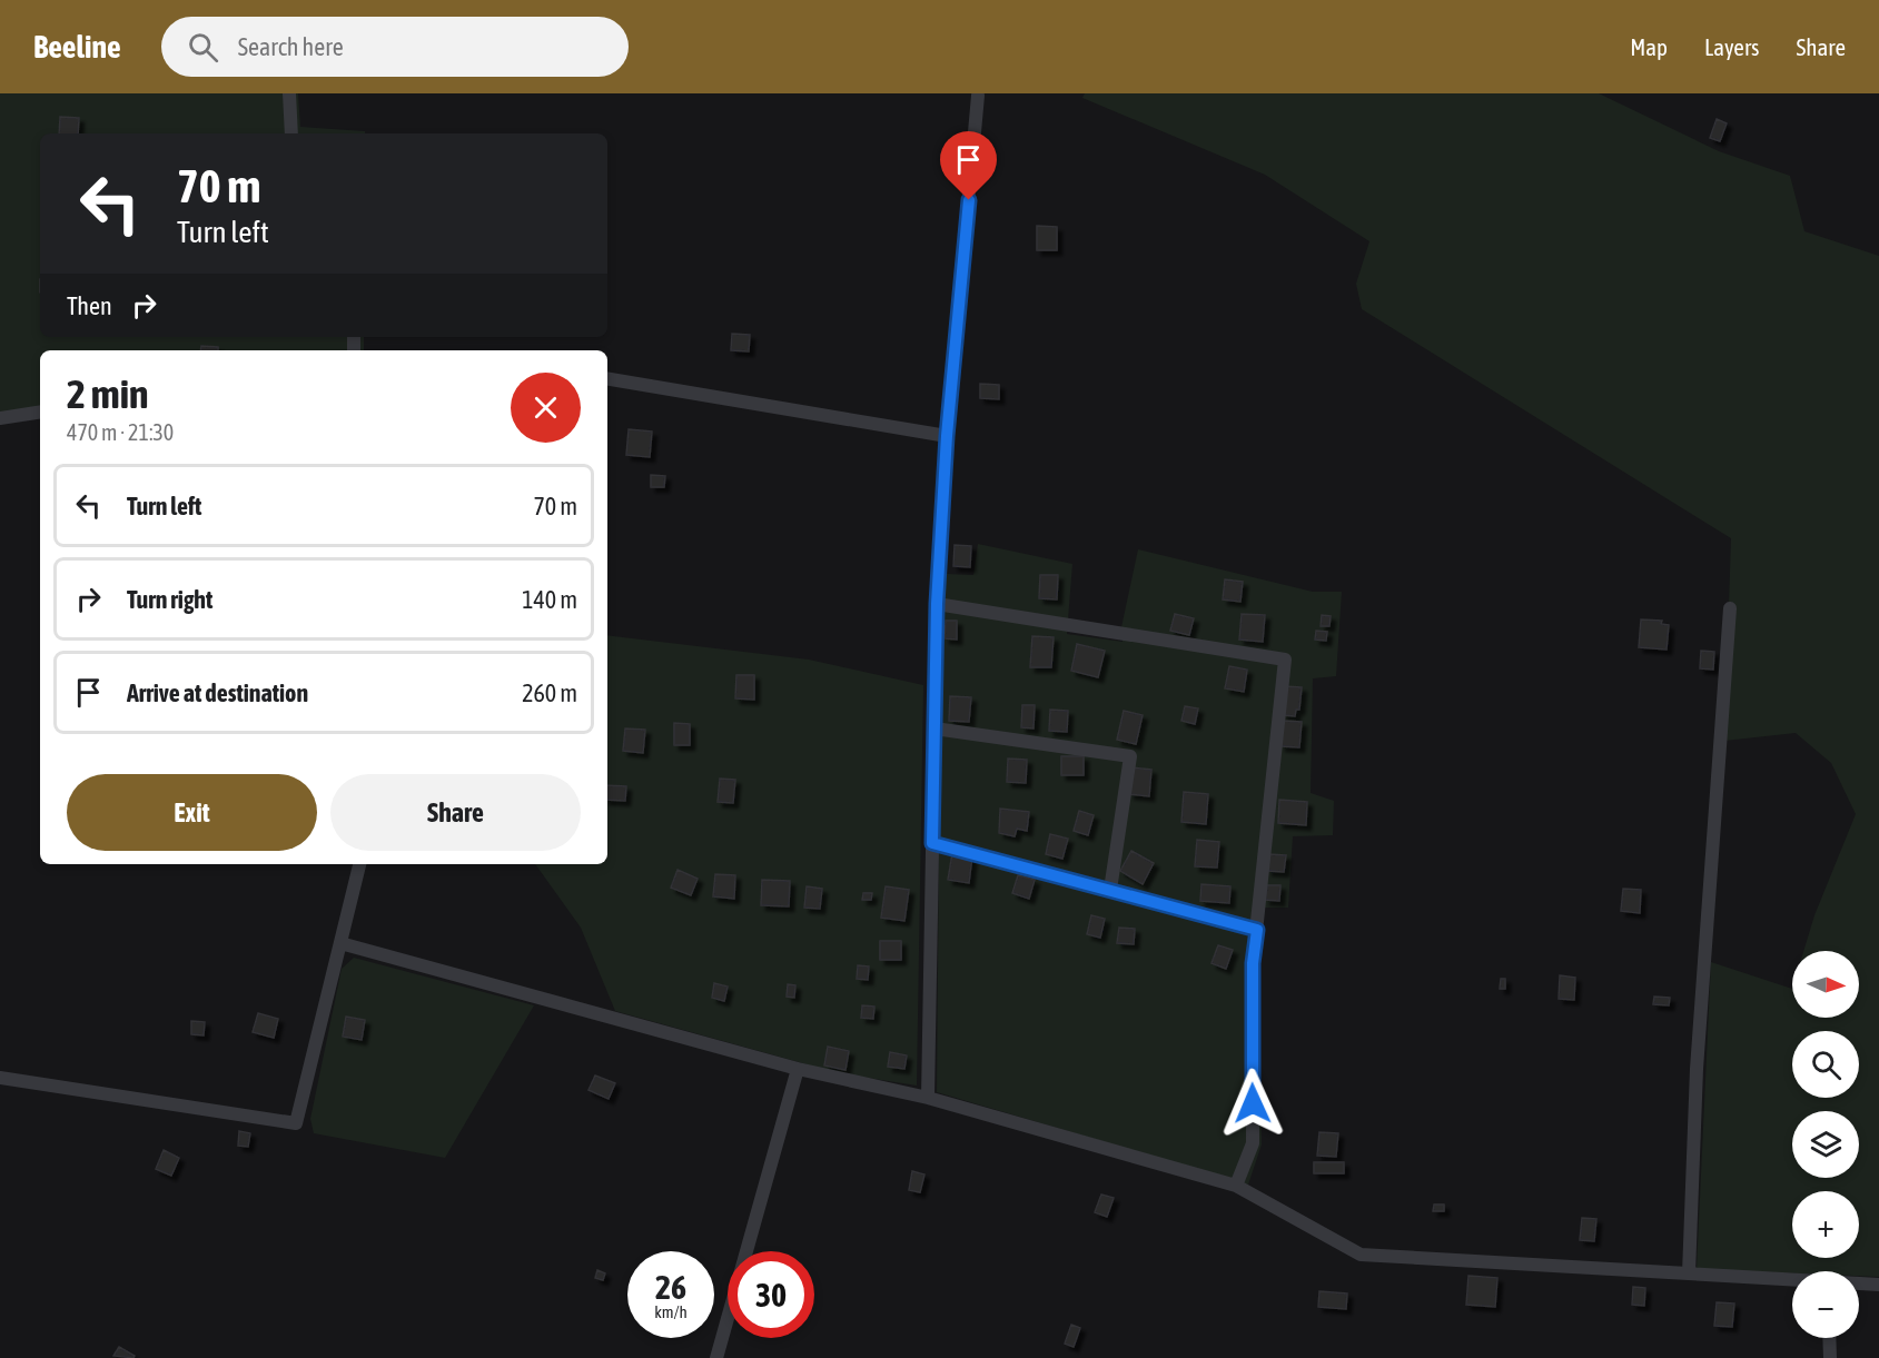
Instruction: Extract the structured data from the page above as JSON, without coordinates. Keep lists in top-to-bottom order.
{
  "north": "right",
  "page": {
    "header": "Beeline",
    "search": "Search here",
    "nav": ["Map", "Layers", "Share"],
    "turn": ["70 m", "Turn left"],
    "then": "Then",
    "heading": ["2 min", "470 m · 21:30"],
    "list": [
      {
        "name": "Turn left",
        "value": "70 m"
      },
      {
        "name": "Turn right",
        "value": "140 m"
      },
      {
        "name": "Arrive at destination",
        "value": "260 m"
      }
    ],
    "buttons": ["Exit", "Share"],
    "map_buttons": ["+", "−"],
    "speed": "26 km/h",
    "limit": "30"
  }
}
